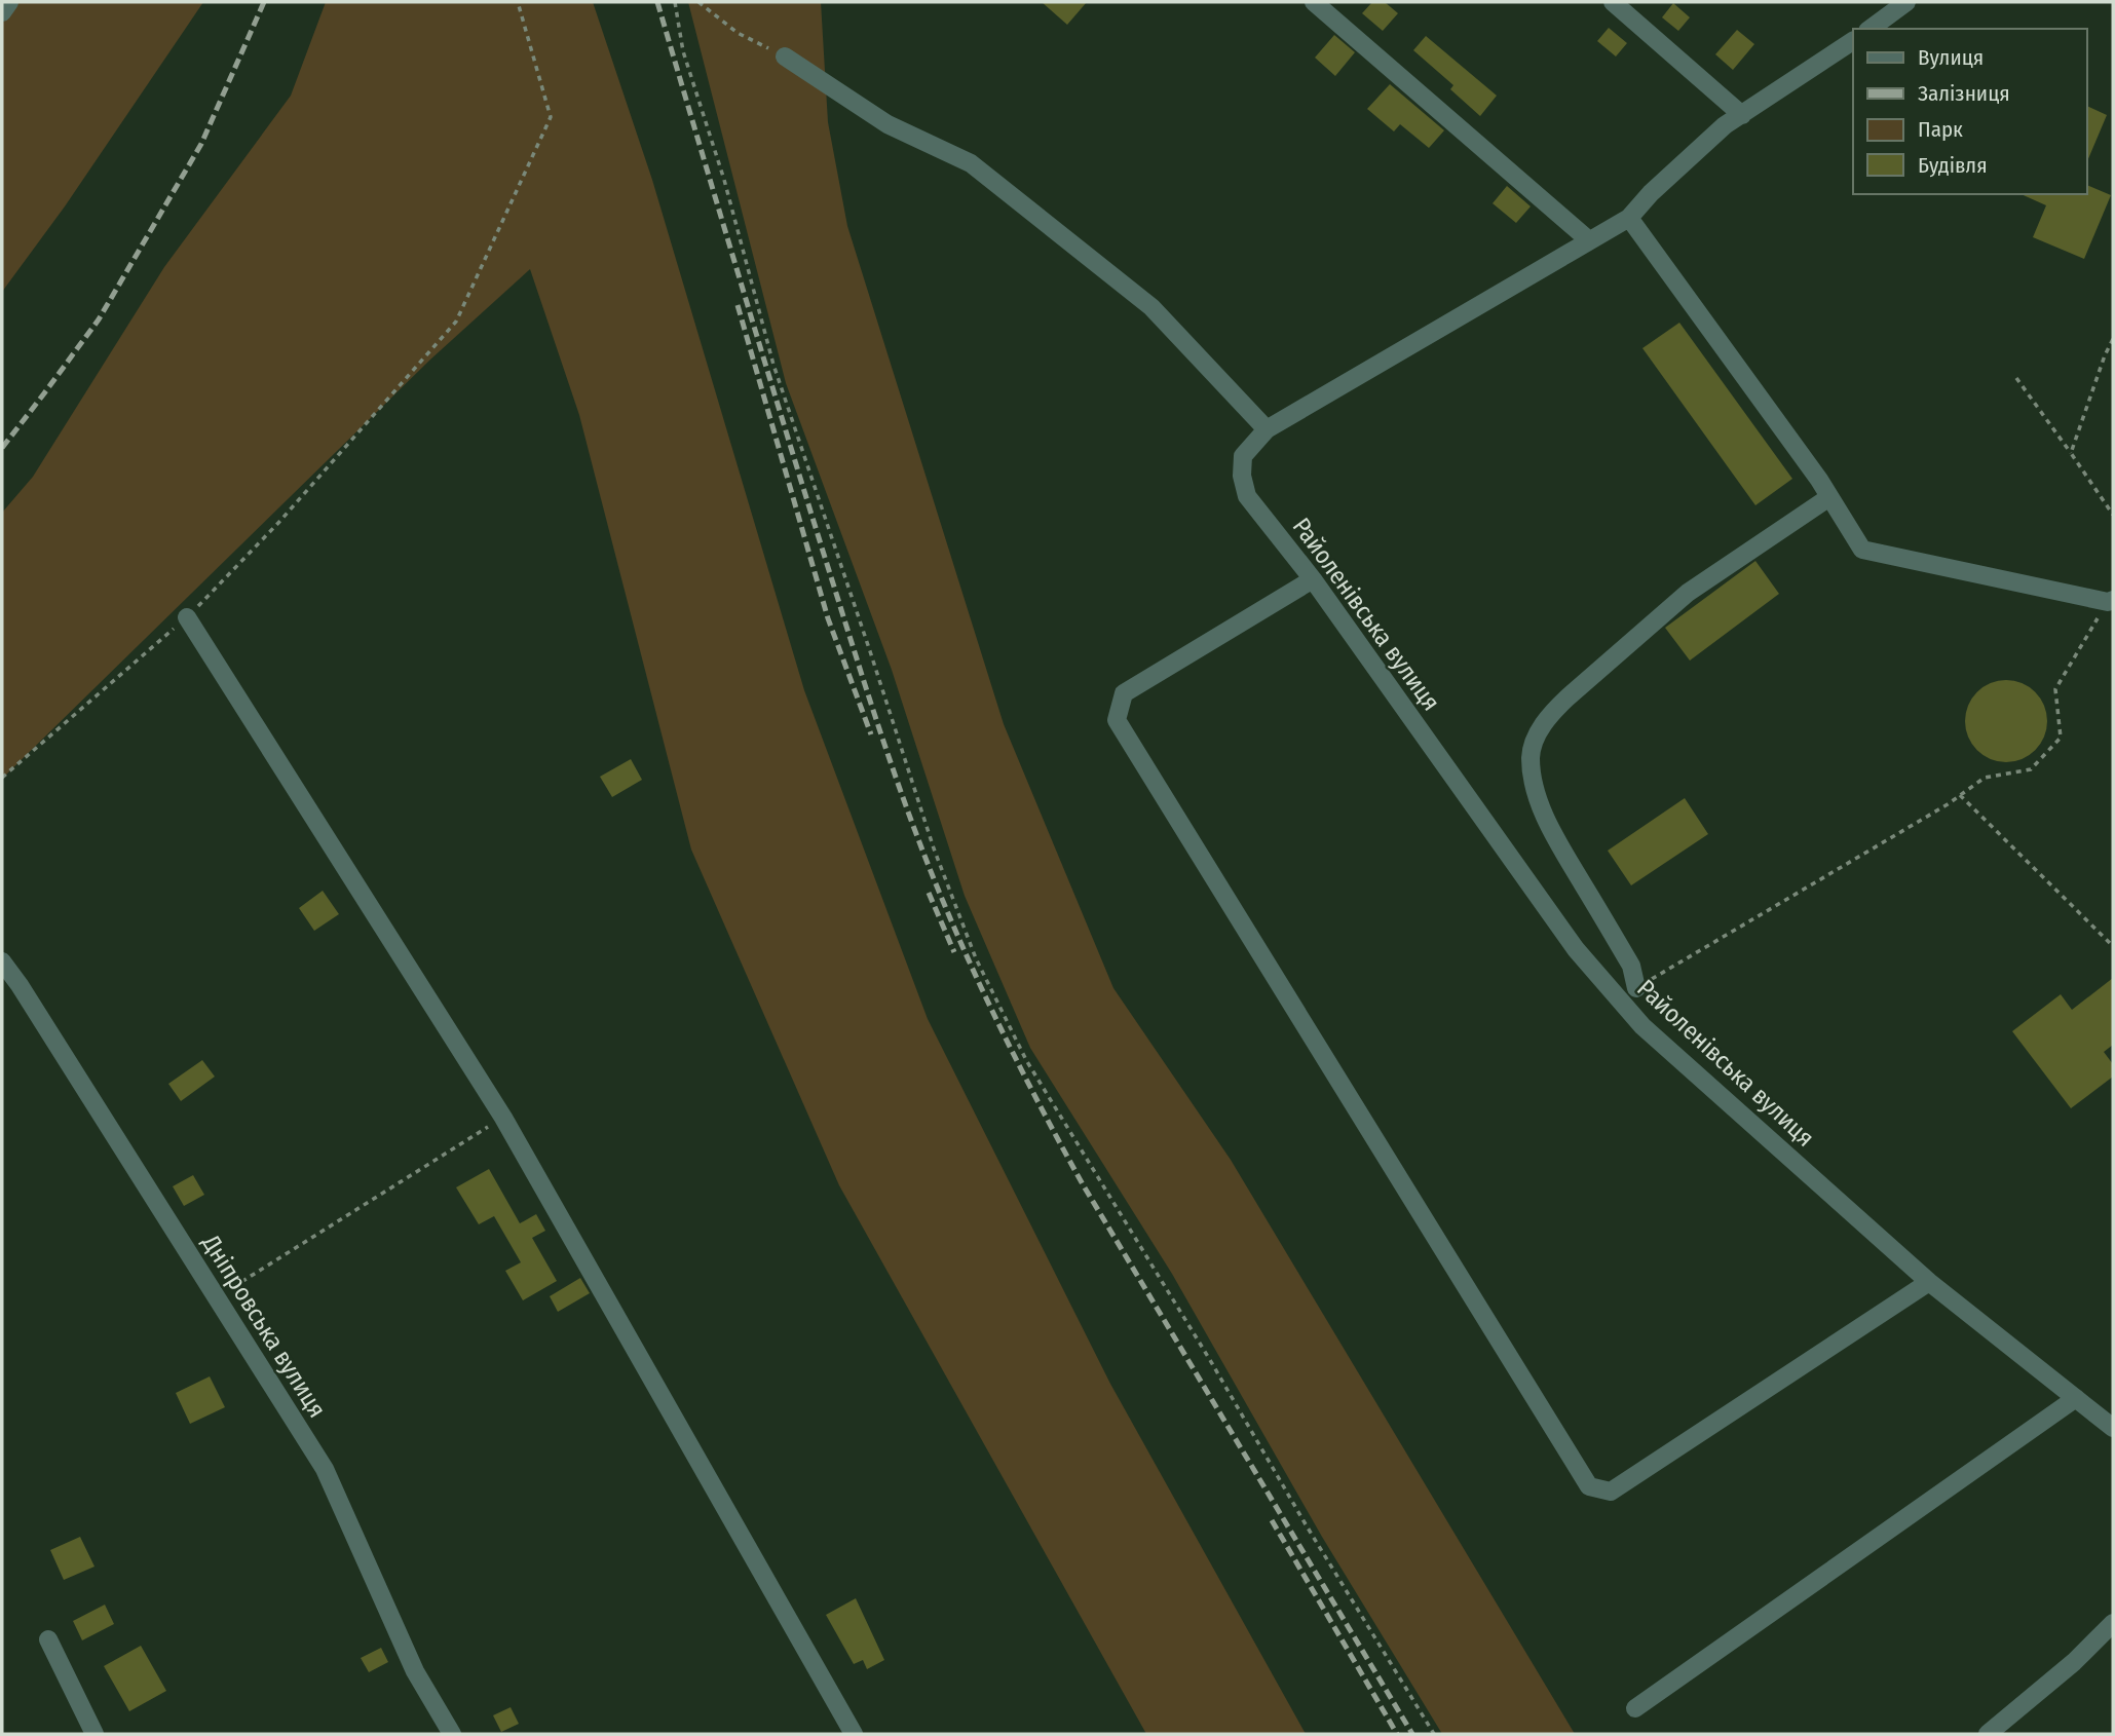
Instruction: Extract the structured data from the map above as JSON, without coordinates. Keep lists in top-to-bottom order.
{
  "streets": {
    "street": ["Райоленівська вулиця", "Дніпровська вулиця"]
  },
  "legend": [
    "Вулиця",
    "Залізниця",
    "Парк",
    "Будівля"
  ]
}
